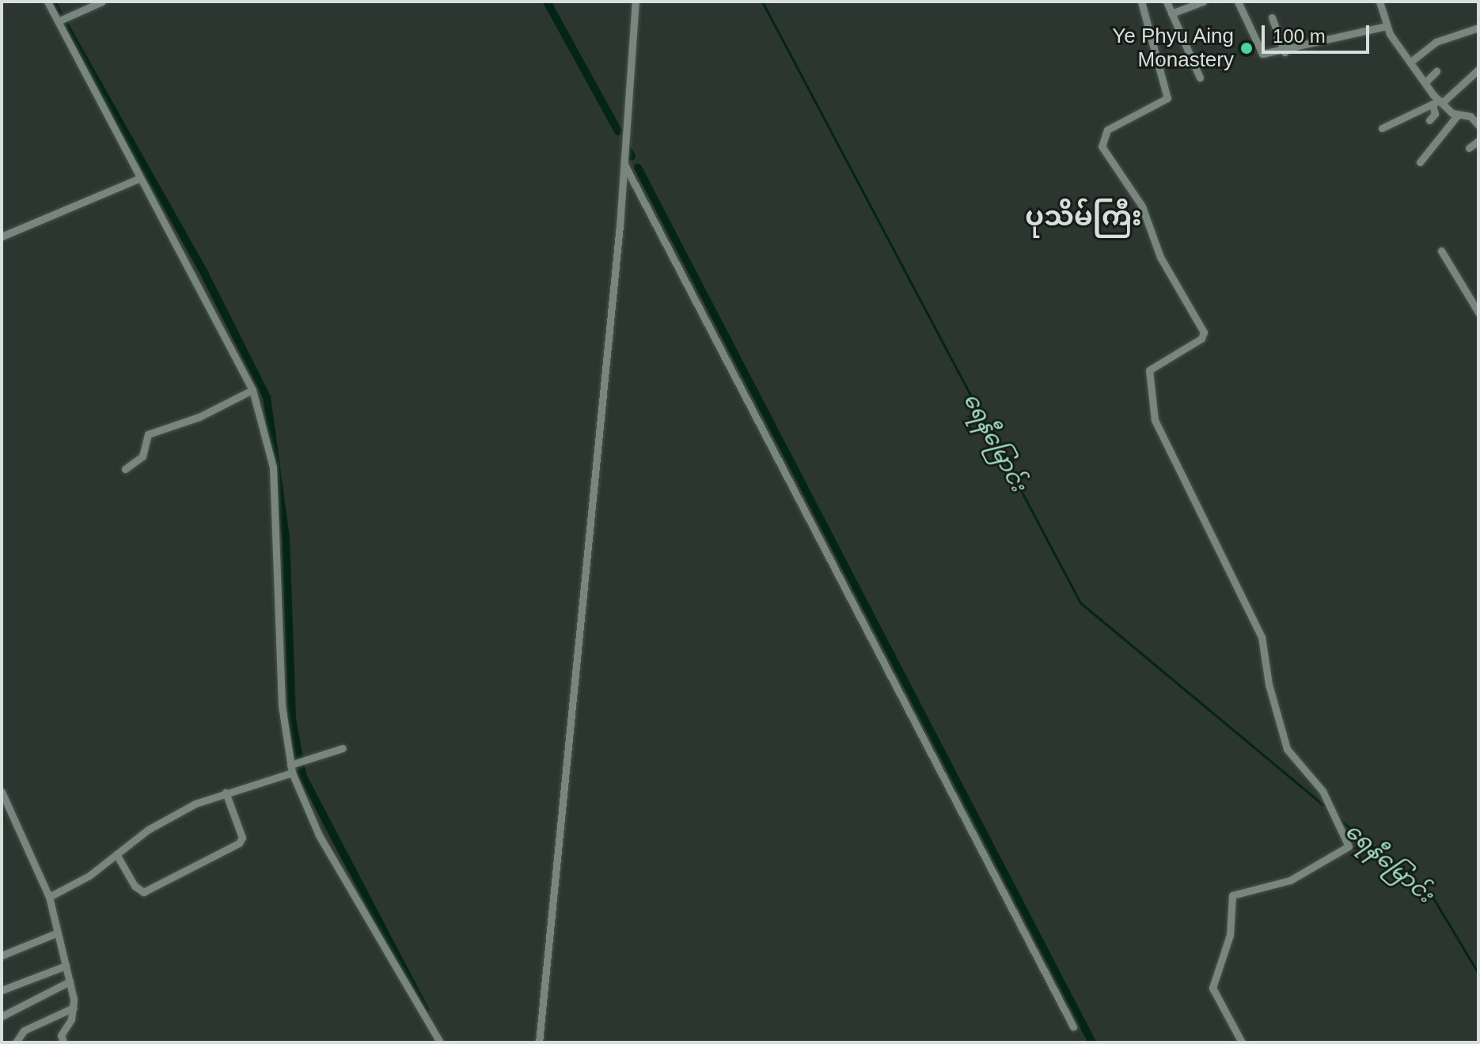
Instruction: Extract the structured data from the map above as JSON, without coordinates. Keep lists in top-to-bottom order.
{
  "districts": ["ပုသိမ်ကြီး"],
  "water": ["ရေနီမြောင်း"],
  "places": ["Ye Phyu Aing Monastery"],
  "scale_bar": "100 m"
}
